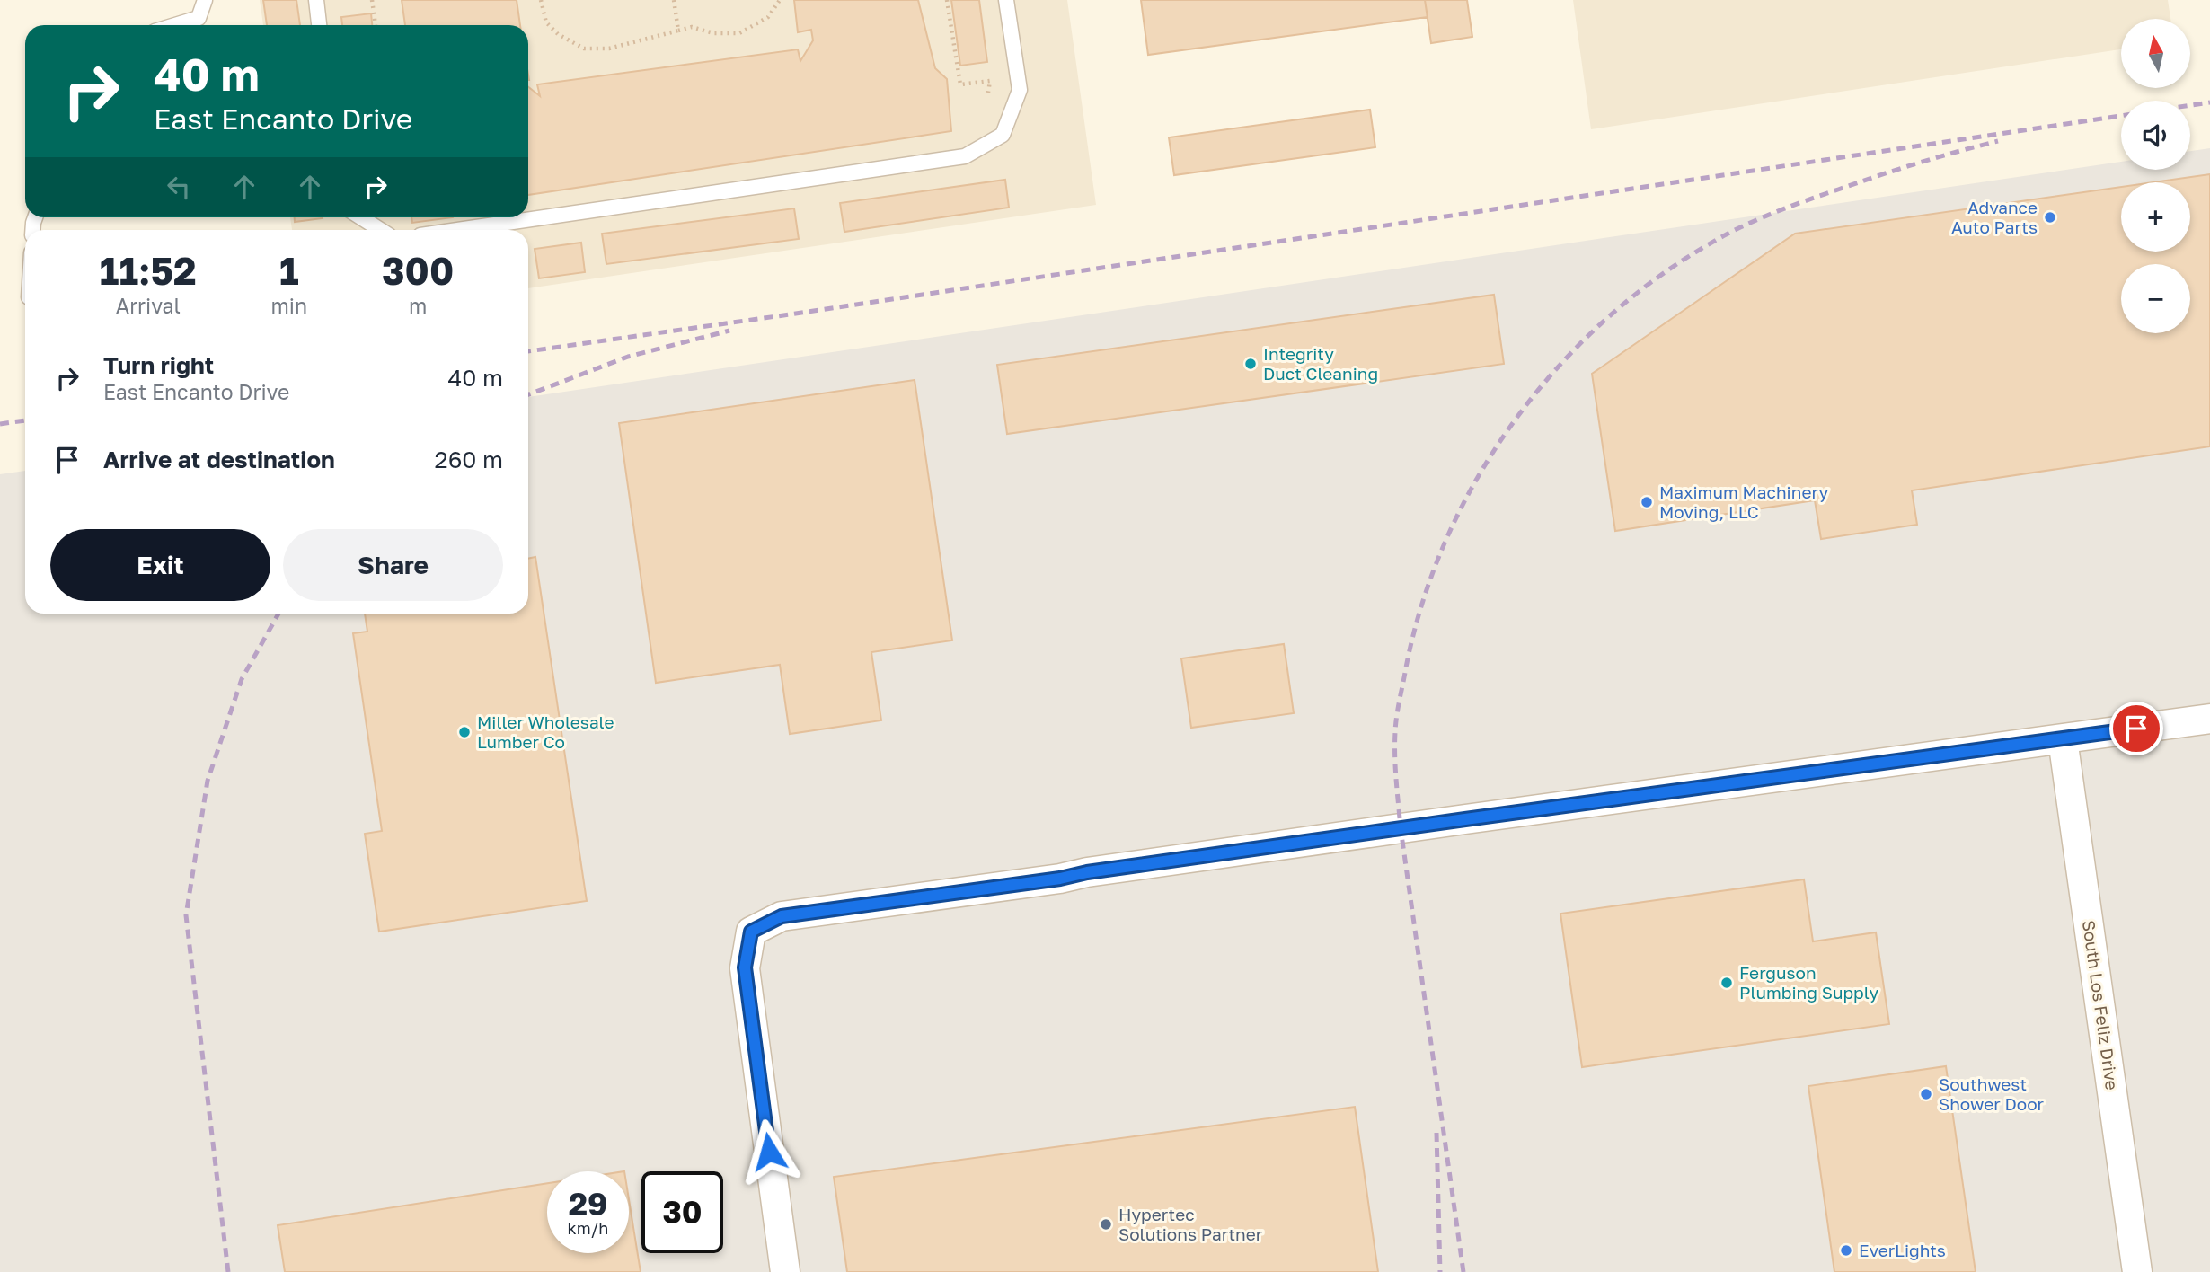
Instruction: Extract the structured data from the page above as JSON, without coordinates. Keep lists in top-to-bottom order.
{
  "streets": {
    "street": ["South Los Feliz Drive"]
  },
  "places": [
    "Advance Auto Parts",
    "Integrity Duct Cleaning",
    "Maximum Machinery Moving, LLC",
    "Miller Wholesale Lumber Co",
    "Ferguson Plumbing Supply",
    "Southwest Shower Door",
    "Hypertec Solutions Partner",
    "EverLights"
  ],
  "north": "top",
  "page": {
    "map_buttons": ["+", "−"],
    "turn": ["40 m", "East Encanto Drive"],
    "eta": [
      "11:52",
      "Arrival",
      "1",
      "min",
      "300",
      "m"
    ],
    "list": [
      {
        "name": "Turn right",
        "note": "East Encanto Drive",
        "value": "40 m"
      },
      {
        "name": "Arrive at destination",
        "value": "260 m"
      }
    ],
    "buttons": ["Exit", "Share"],
    "speed": "29 km/h",
    "limit": "30"
  }
}
